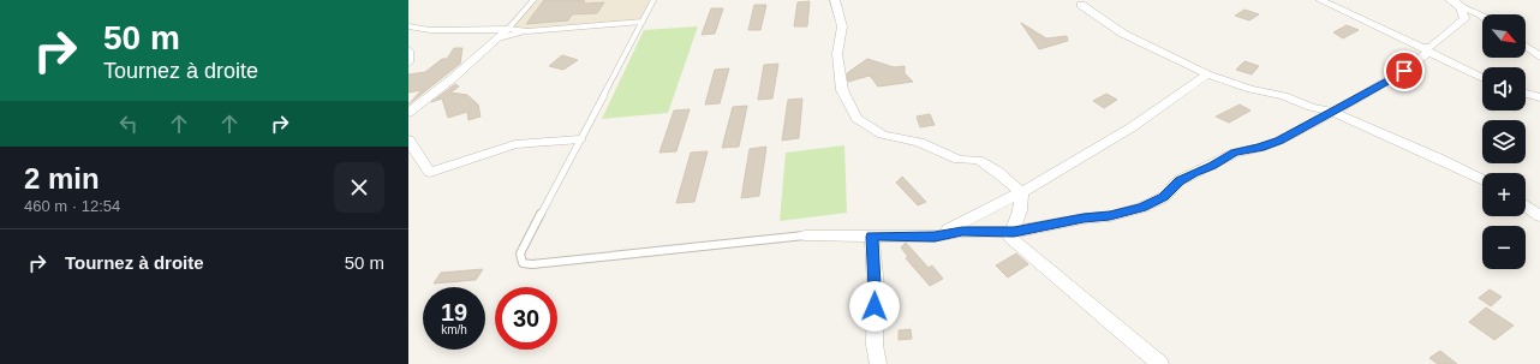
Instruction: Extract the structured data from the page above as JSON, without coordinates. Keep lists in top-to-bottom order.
{
  "north": "bottom right",
  "page": {
    "turn": ["50 m", "Tournez à droite"],
    "map_buttons": ["+", "−"],
    "heading": ["2 min", "460 m · 12:54"],
    "list": [
      {
        "name": "Tournez à droite",
        "value": "50 m"
      }
    ],
    "speed": "19 km/h",
    "limit": "30"
  }
}
